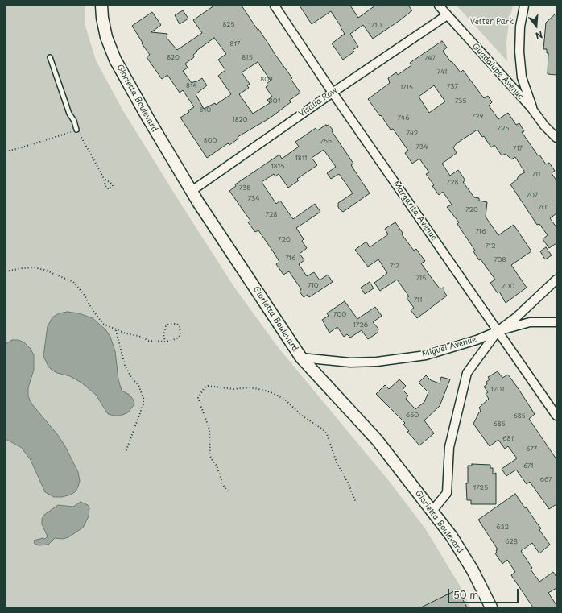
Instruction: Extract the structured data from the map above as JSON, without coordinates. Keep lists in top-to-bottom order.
{
  "streets": {
    "street": [
      "Guadalupe Avenue",
      "Glorietta Boulevard",
      "Visalia Row",
      "Margarita Avenue",
      "Miguel Avenue"
    ]
  },
  "crossings": [
    ["Guadalupe Avenue", "Visalia Row"],
    ["Glorietta Boulevard", "Visalia Row"],
    ["Glorietta Boulevard", "Miguel Avenue"],
    ["Visalia Row", "Margarita Avenue"],
    ["Margarita Avenue", "Miguel Avenue"]
  ],
  "parks": ["Vetter Park"],
  "house_numbers": [
    "825",
    "1710",
    "817",
    "820",
    "815",
    "747",
    "741",
    "809",
    "814",
    "737",
    "1715",
    "801",
    "735",
    "810",
    "729",
    "746",
    "1820",
    "725",
    "742",
    "800",
    "755",
    "734",
    "717",
    "1811",
    "1815",
    "711",
    "728",
    "738",
    "707",
    "734",
    "701",
    "720",
    "728",
    "716",
    "720",
    "712",
    "716",
    "708",
    "717",
    "715",
    "710",
    "700",
    "711",
    "700",
    "1726",
    "1701",
    "650",
    "685",
    "685",
    "681",
    "677",
    "671",
    "667",
    "1725",
    "632",
    "628"
  ],
  "scale_bar": "50 m",
  "north": "bottom"
}
